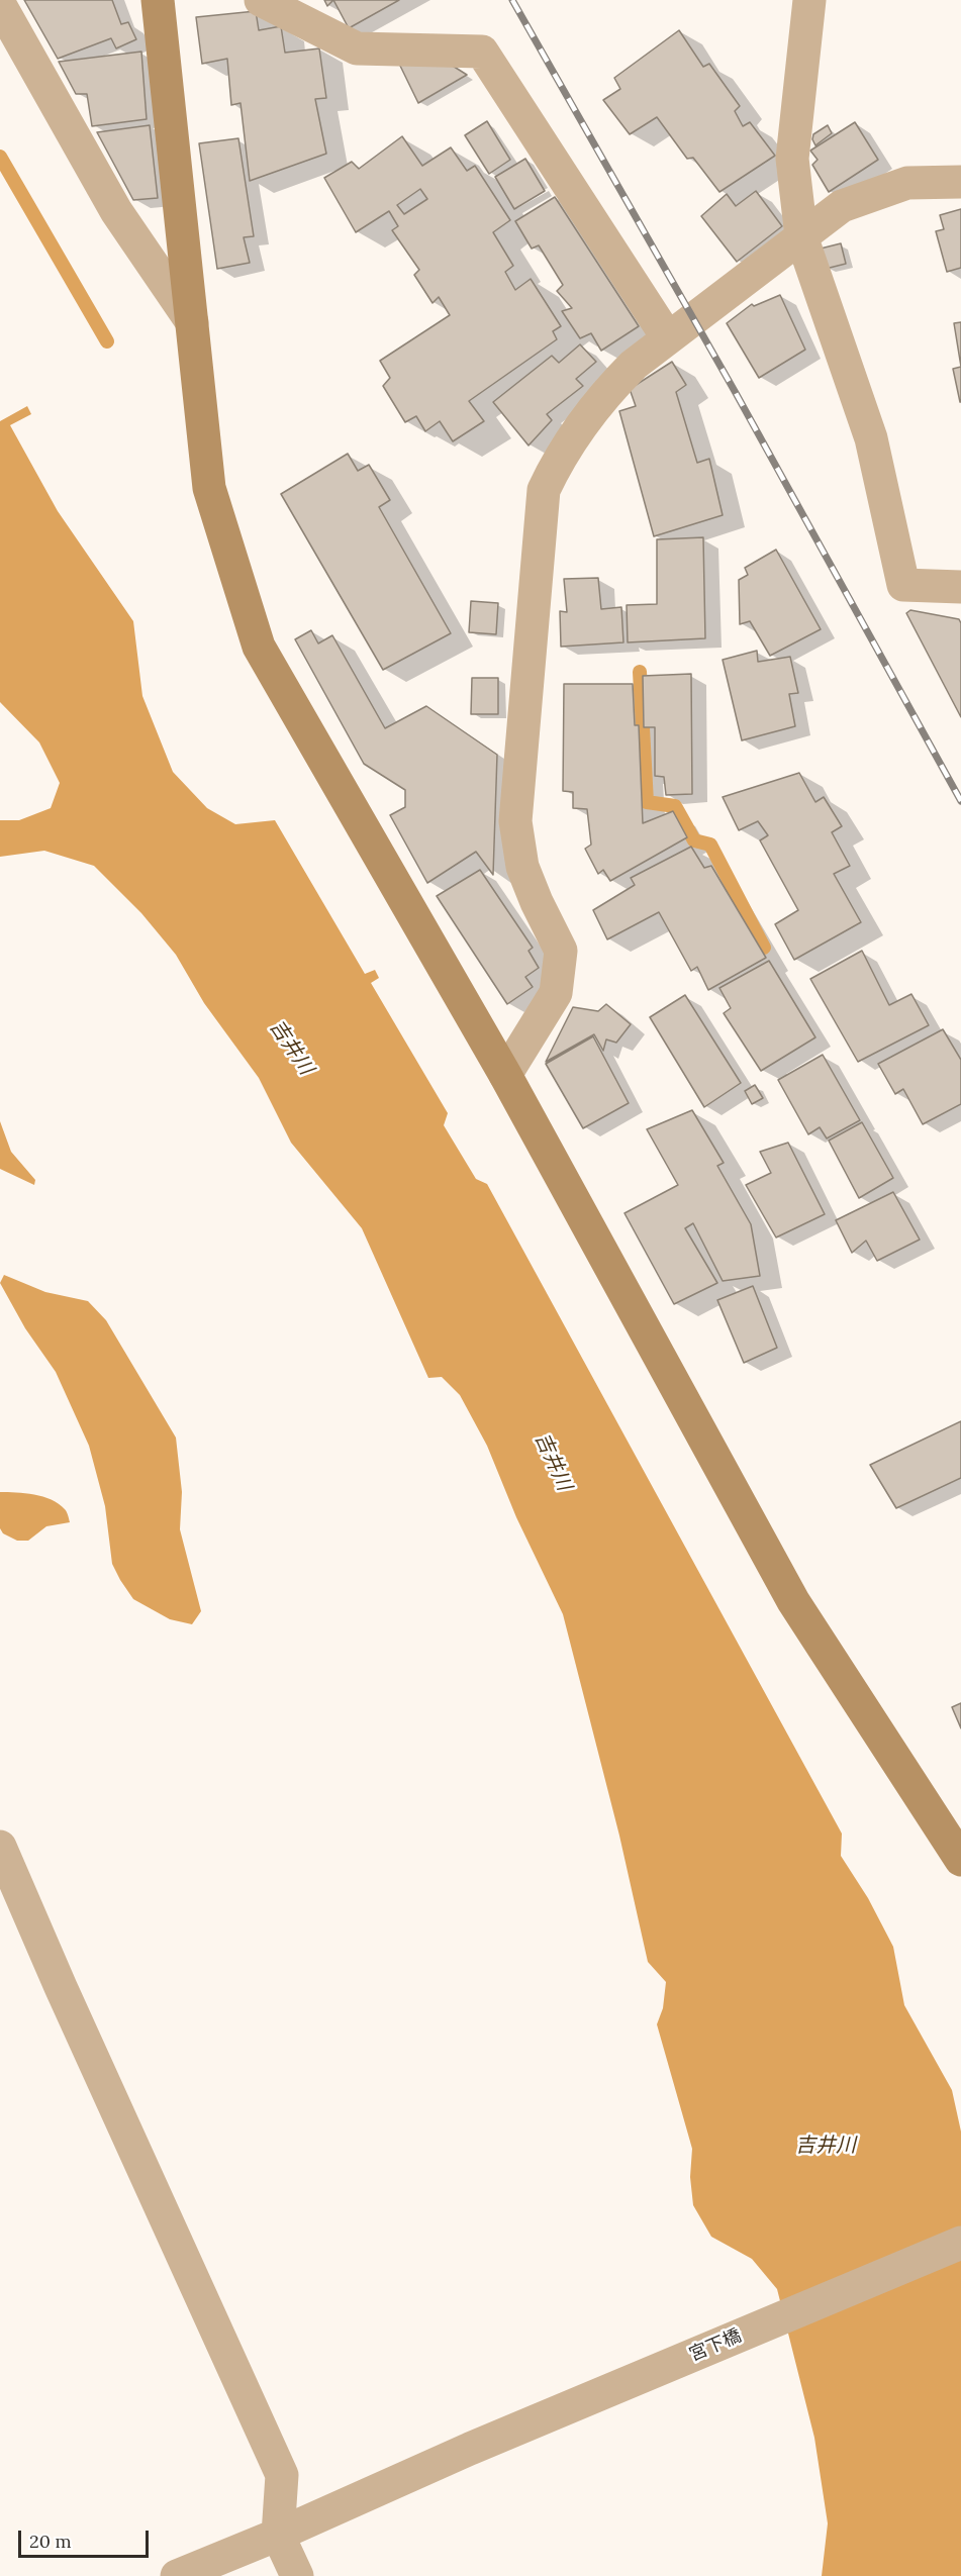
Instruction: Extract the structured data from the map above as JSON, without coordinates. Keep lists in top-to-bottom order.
{
  "streets": {
    "street": ["宮下橋"]
  },
  "water": ["吉井川"],
  "scale_bar": "20 m"
}
